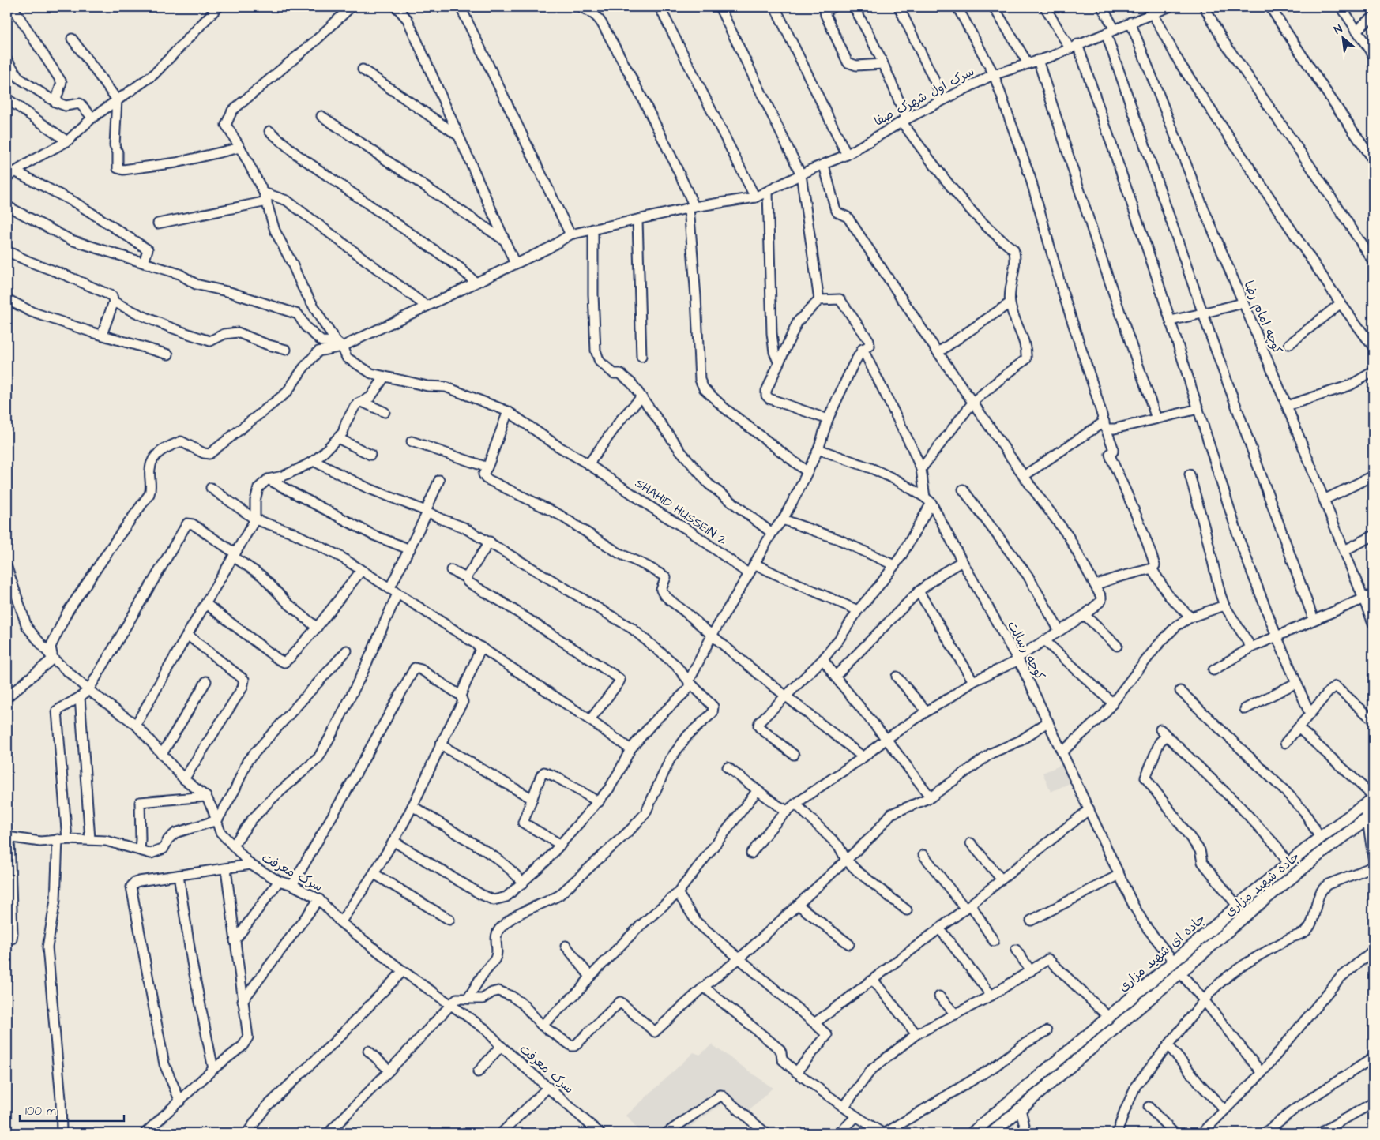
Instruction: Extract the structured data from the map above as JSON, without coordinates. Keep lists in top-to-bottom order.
{
  "streets": {
    "main road": ["جاده شهید مزاری", "جاده ای شهید مزاری"],
    "street": [
      "سرک اول شهرک صفا",
      "کوچه امام رضا",
      "SHAHID HUSSEIN 2",
      "کوچه رسالت",
      "سرک معرفت"
    ]
  },
  "crossings": [
    ["سرک اول شهرک صفا", "کوچه امام رضا"],
    ["سرک اول شهرک صفا", "SHAHID HUSSEIN 2"],
    ["سرک اول شهرک صفا", "سرک معرفت"],
    ["کوچه رسالت", "جاده ای شهید مزاری"]
  ],
  "scale_bar": "100 m",
  "north": "top left"
}
